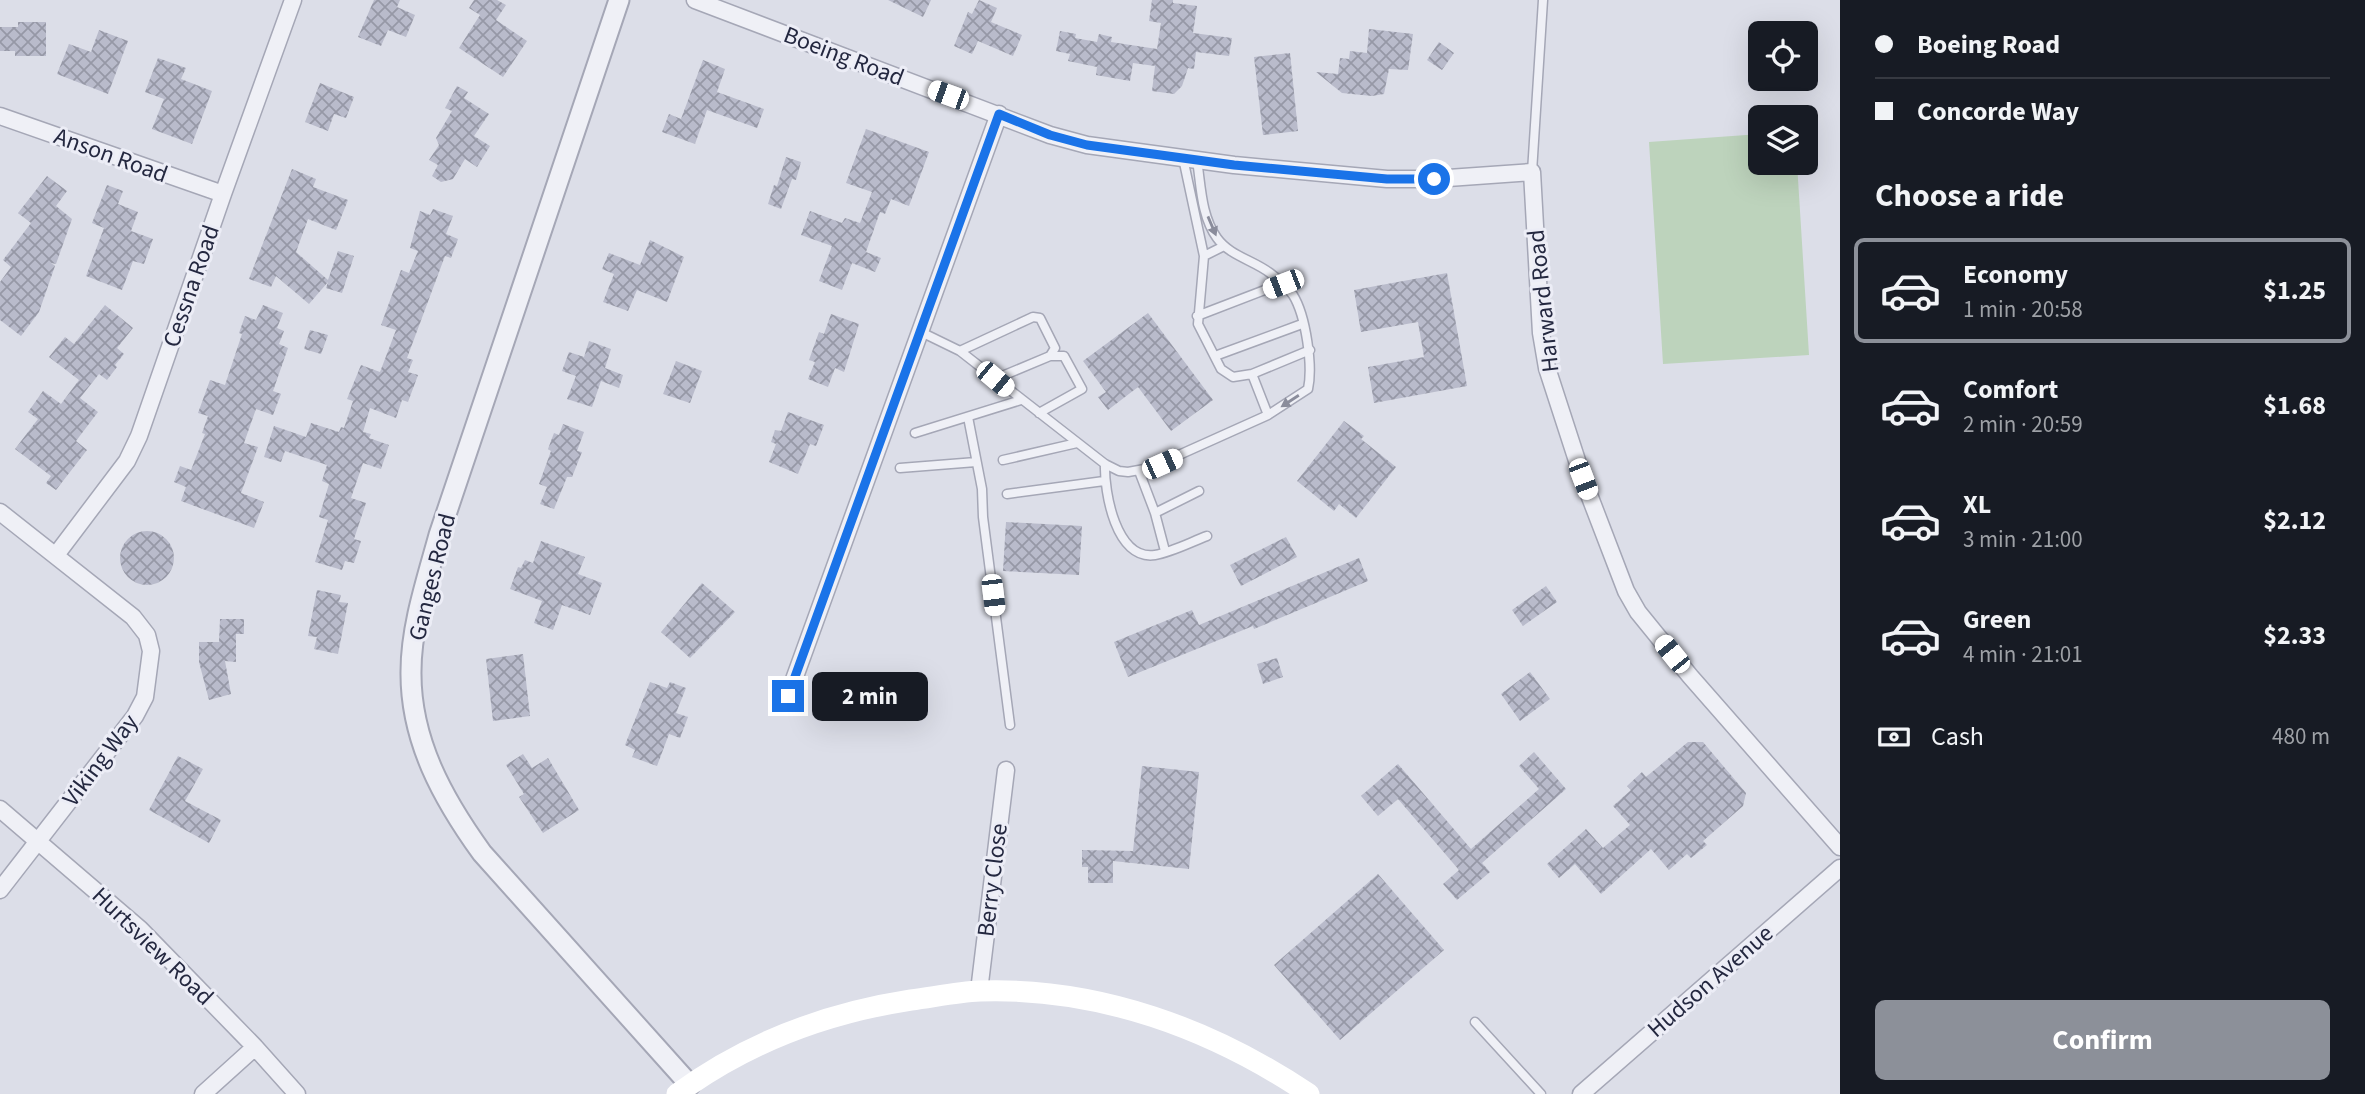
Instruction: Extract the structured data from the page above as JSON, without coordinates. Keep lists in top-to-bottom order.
{
  "streets": {
    "street": [
      "Boeing Road",
      "Anson Road",
      "Cessna Road",
      "Harward Road",
      "Ganges Road",
      "Viking Way",
      "Berry Close",
      "Hurtsview Road",
      "Hudson Avenue"
    ]
  },
  "crossings": [
    ["Boeing Road", "Harward Road"],
    ["Anson Road", "Cessna Road"],
    ["Cessna Road", "Viking Way"],
    ["Viking Way", "Hurtsview Road"]
  ],
  "page": {
    "banner": ["Boeing Road", "Concorde Way"],
    "heading": "Choose a ride",
    "list": [
      {
        "name": "Economy",
        "note": "1 min · 20:58",
        "value": "$1.25"
      },
      {
        "name": "Comfort",
        "note": "2 min · 20:59",
        "value": "$1.68"
      },
      {
        "name": "XL",
        "note": "3 min · 21:00",
        "value": "$2.12"
      },
      {
        "name": "Green",
        "note": "4 min · 21:01",
        "value": "$2.33"
      }
    ],
    "bubble": "2 min",
    "pay": ["Cash", "480 m"],
    "buttons": "Confirm"
  }
}
